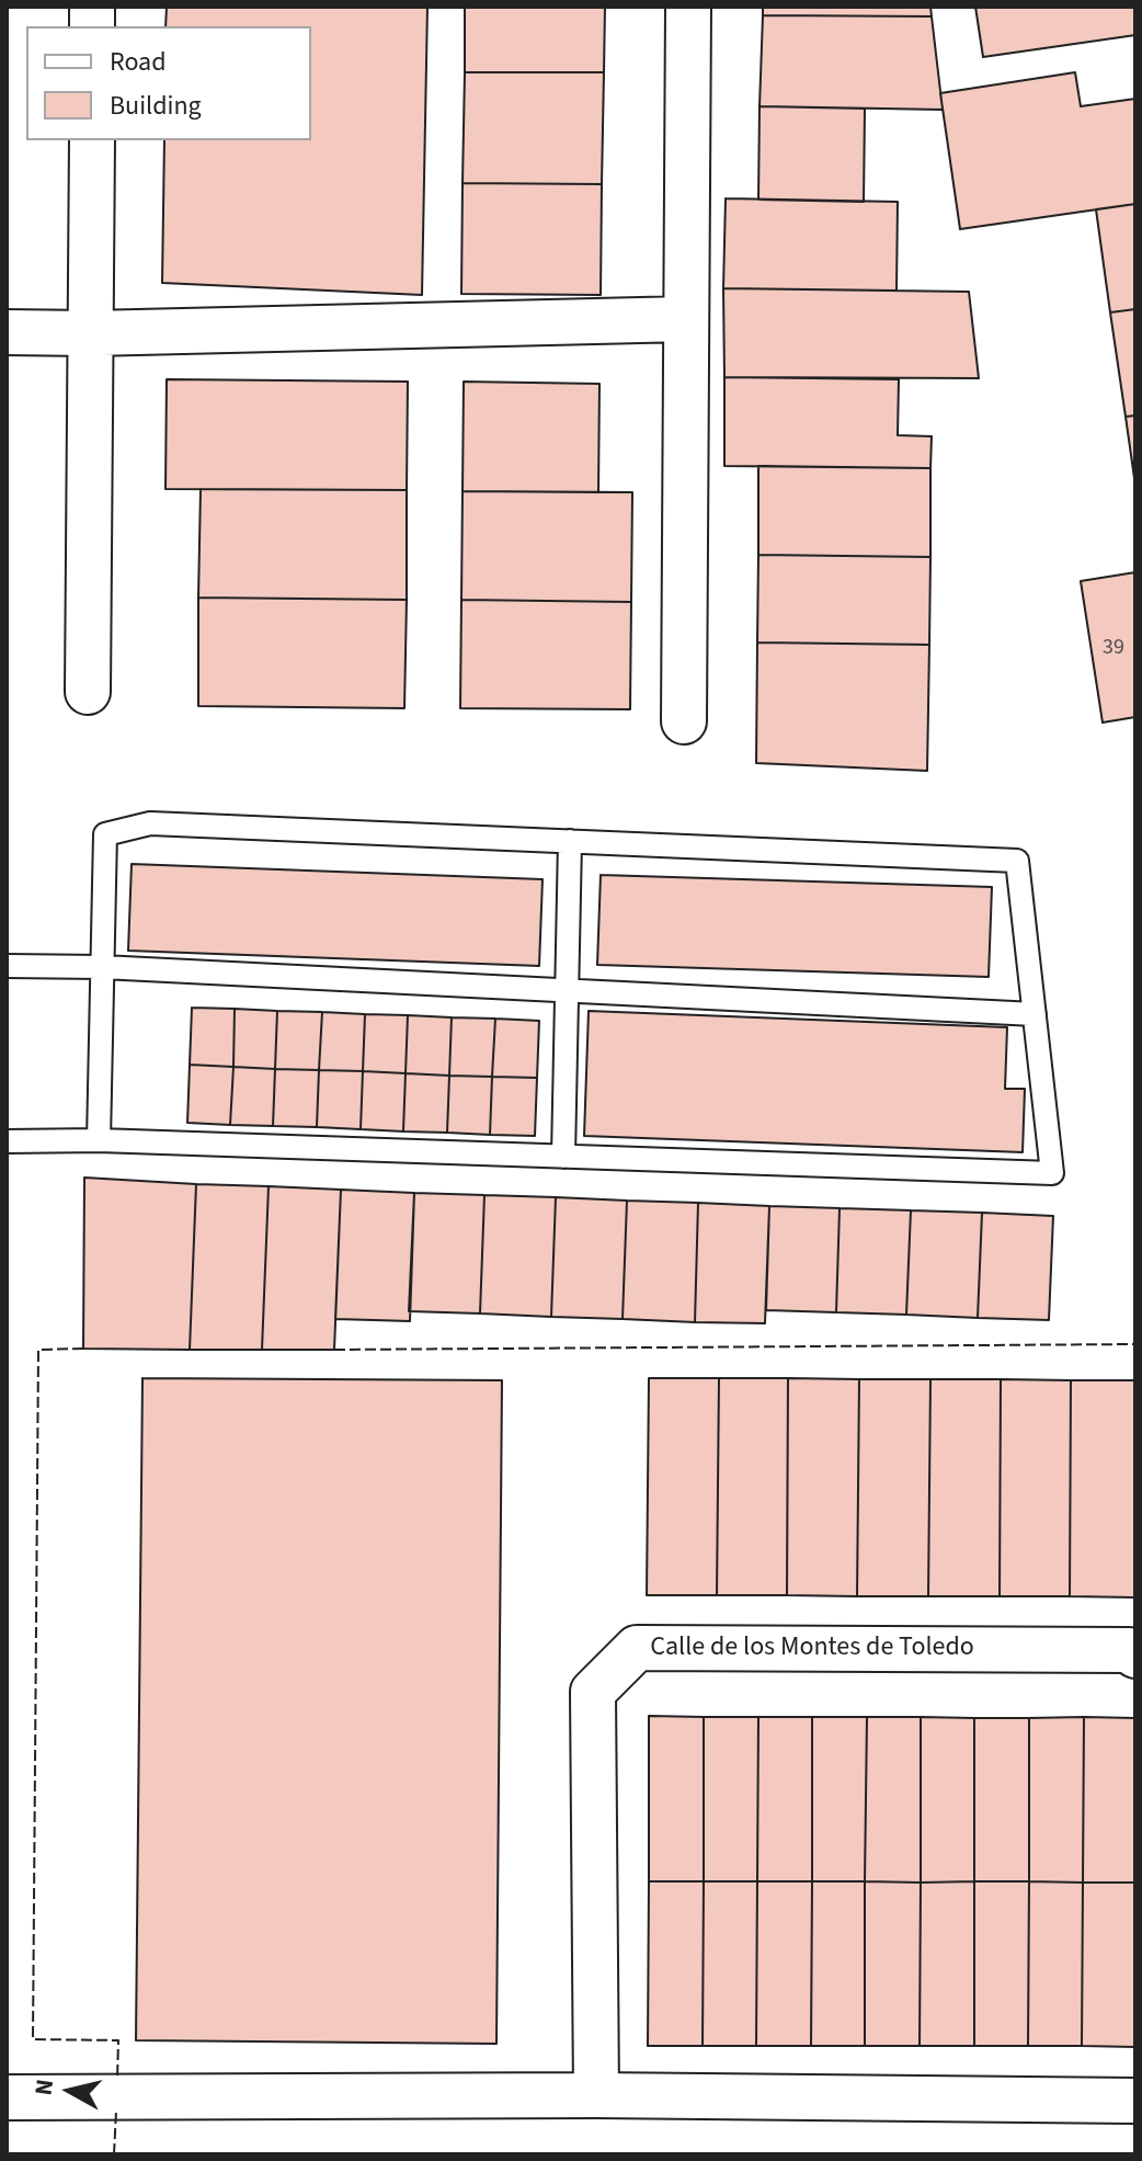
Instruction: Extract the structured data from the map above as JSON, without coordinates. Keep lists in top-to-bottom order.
{
  "streets": {
    "street": ["Calle de los Montes de Toledo"]
  },
  "house_numbers": ["39"],
  "legend": ["Road", "Building"],
  "north": "left"
}
